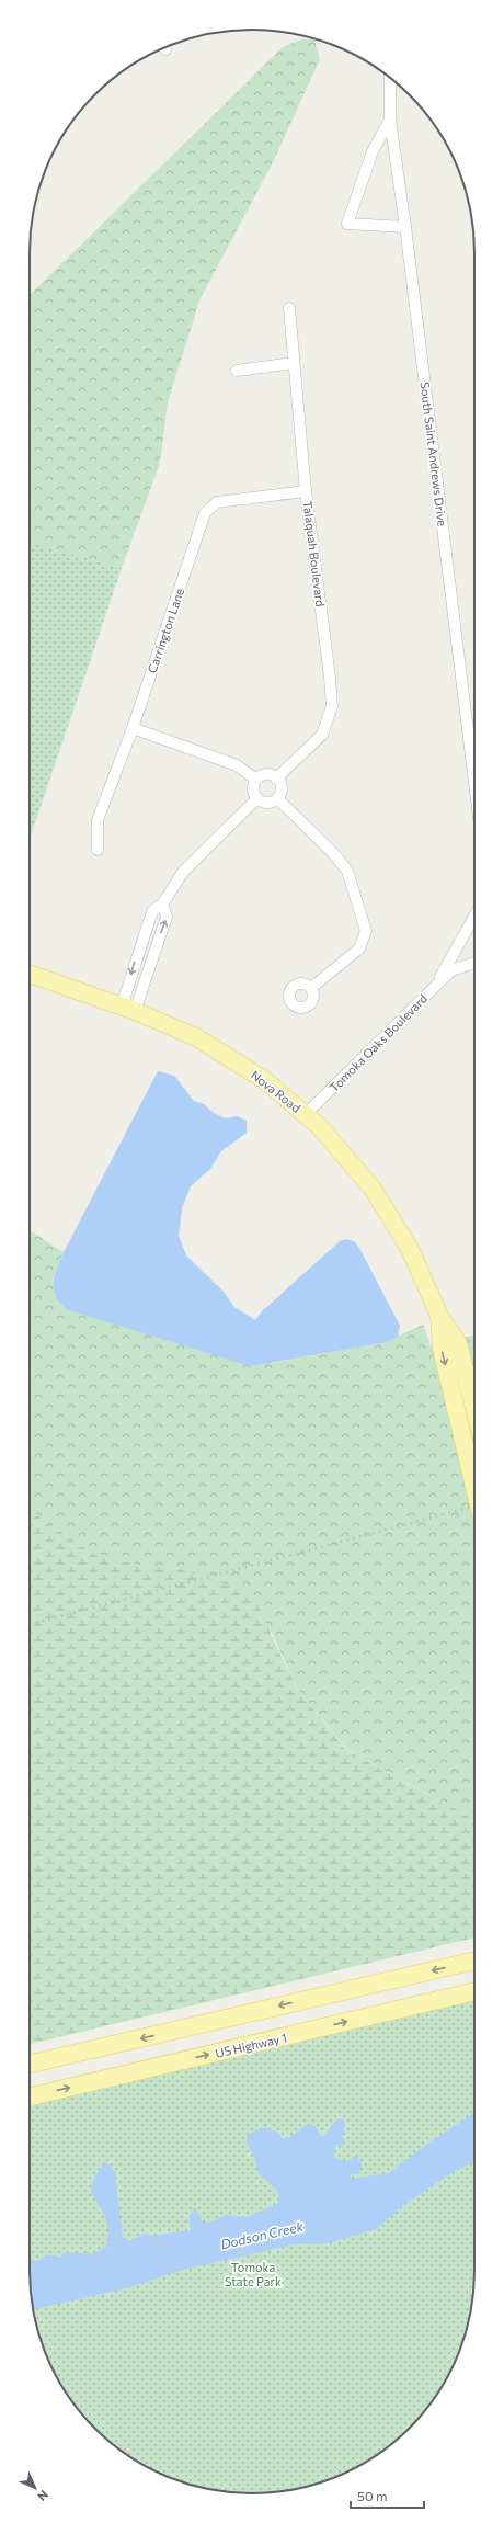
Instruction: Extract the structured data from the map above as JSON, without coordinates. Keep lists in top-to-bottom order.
{
  "streets": {
    "main road": ["Nova Road", "US Highway 1"],
    "street": [
      "South Saint Andrews Drive",
      "Talaquah Boulevard",
      "Carrington Lane",
      "Tomoka Oaks Boulevard"
    ]
  },
  "crossings": [
    ["Talaquah Boulevard", "Carrington Lane"],
    ["Tomoka Oaks Boulevard", "Nova Road"]
  ],
  "water": ["Dodson Creek"],
  "parks": ["Tomoka State Park"],
  "scale_bar": "50 m",
  "north": "bottom right"
}
